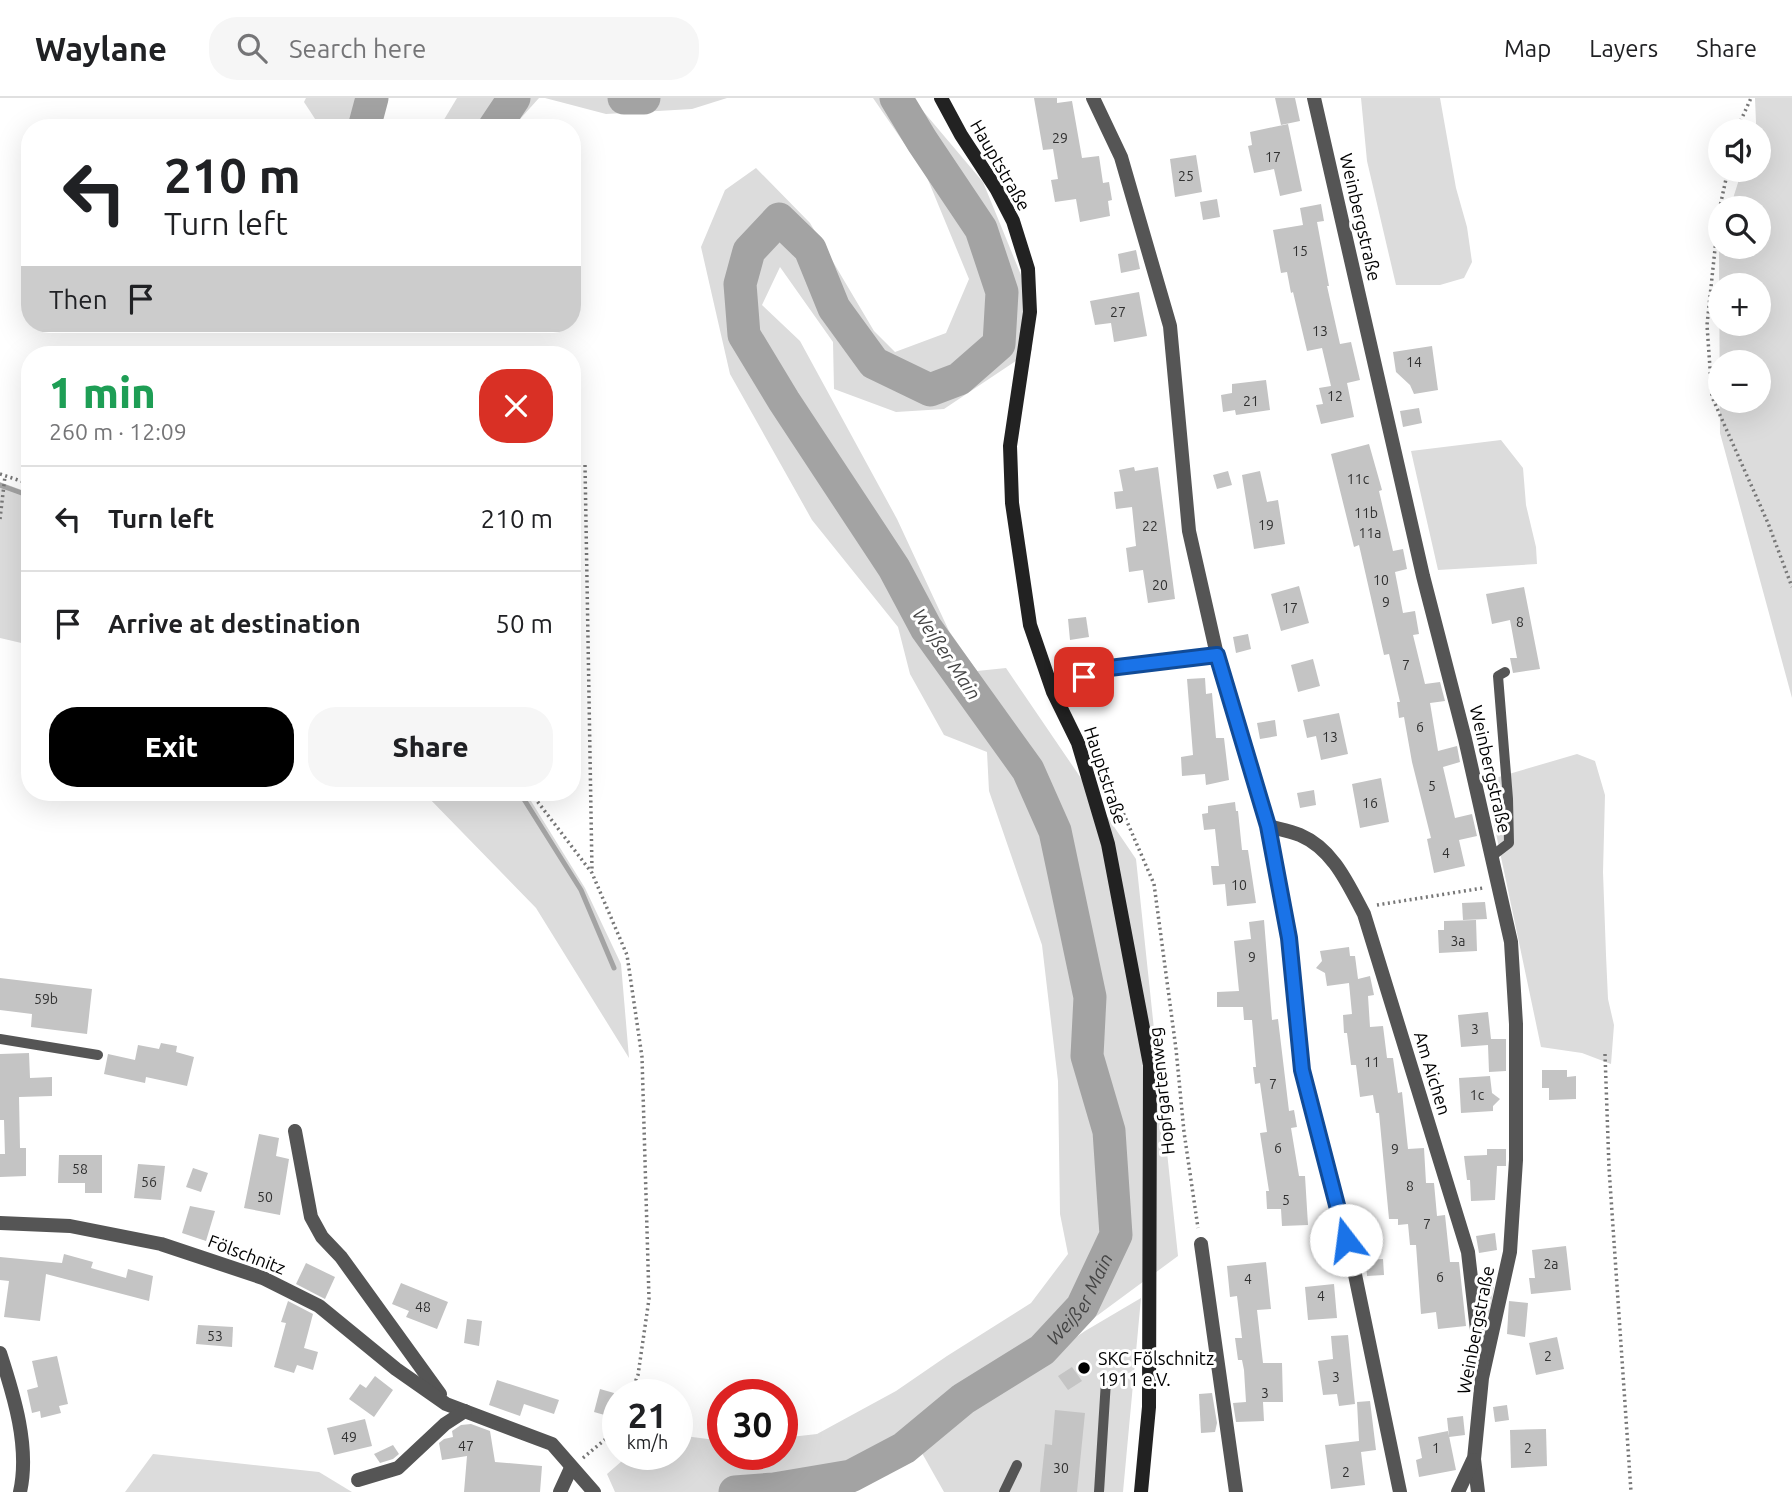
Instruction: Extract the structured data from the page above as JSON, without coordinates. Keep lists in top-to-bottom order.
{
  "streets": {
    "main road": ["Hauptstraße"],
    "street": ["Weinbergstraße", "Am Aichen", "Fölschnitz"],
    "path": ["Hopfgartenweg"]
  },
  "crossings": [
    ["Weinbergstraße", "Am Aichen"]
  ],
  "water": ["Weißer Main"],
  "places": ["SKC Fölschnitz 1911 e.V."],
  "house_numbers": [
    "29",
    "17",
    "25",
    "15",
    "27",
    "13",
    "14",
    "12",
    "21",
    "11c",
    "11b",
    "19",
    "22",
    "11a",
    "10",
    "20",
    "9",
    "17",
    "8",
    "7",
    "6",
    "13",
    "5",
    "16",
    "4",
    "10",
    "3a",
    "9",
    "59b",
    "3",
    "11",
    "7",
    "1c",
    "6",
    "9",
    "58",
    "56",
    "8",
    "50",
    "5",
    "7",
    "2a",
    "6",
    "4",
    "4",
    "48",
    "53",
    "2",
    "3",
    "3",
    "49",
    "47",
    "1",
    "2",
    "30",
    "2"
  ],
  "page": {
    "header": "Waylane",
    "search": "Search here",
    "nav": ["Map", "Layers", "Share"],
    "map_buttons": ["+", "−"],
    "turn": ["210 m", "Turn left"],
    "then": "Then",
    "heading": ["1 min", "260 m · 12:09"],
    "list": [
      {
        "name": "Turn left",
        "value": "210 m"
      },
      {
        "name": "Arrive at destination",
        "value": "50 m"
      }
    ],
    "buttons": ["Exit", "Share"],
    "speed": "21 km/h",
    "limit": "30"
  }
}
